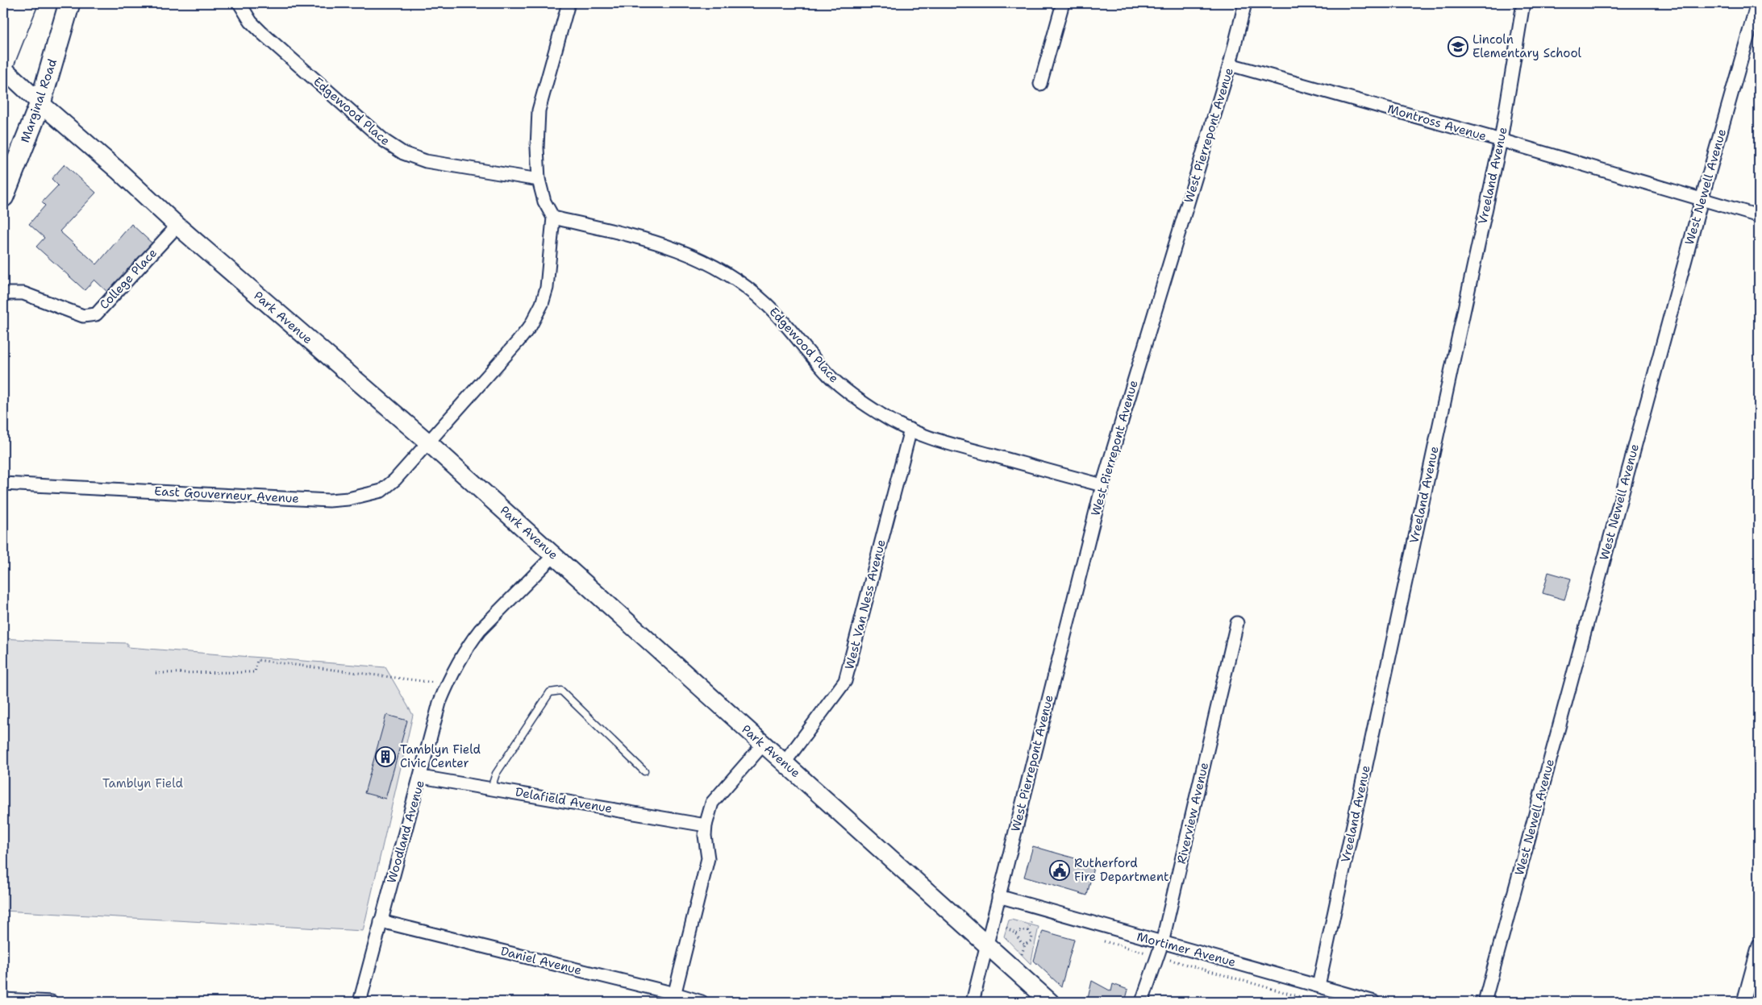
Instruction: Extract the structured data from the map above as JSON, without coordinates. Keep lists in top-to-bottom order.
{
  "streets": {
    "main road": ["Marginal Road"],
    "street": [
      "Edgewood Place",
      "Montross Avenue",
      "West Pierrepont Avenue",
      "Vreeland Avenue",
      "West Newell Avenue",
      "College Place",
      "Park Avenue",
      "East Gouverneur Avenue",
      "West Van Ness Avenue",
      "Delafield Avenue",
      "Riverview Avenue",
      "Woodland Avenue",
      "Mortimer Avenue",
      "Daniel Avenue"
    ]
  },
  "crossings": [
    ["Marginal Road", "Park Avenue"],
    ["Edgewood Place", "West Pierrepont Avenue"],
    ["Edgewood Place", "East Gouverneur Avenue"],
    ["Edgewood Place", "West Van Ness Avenue"],
    ["Montross Avenue", "West Pierrepont Avenue"],
    ["Montross Avenue", "Vreeland Avenue"],
    ["Montross Avenue", "West Newell Avenue"],
    ["West Pierrepont Avenue", "Park Avenue"],
    ["West Pierrepont Avenue", "Mortimer Avenue"],
    ["Vreeland Avenue", "Mortimer Avenue"],
    ["College Place", "Park Avenue"],
    ["Park Avenue", "East Gouverneur Avenue"],
    ["Park Avenue", "West Van Ness Avenue"],
    ["Park Avenue", "Woodland Avenue"],
    ["Delafield Avenue", "Woodland Avenue"],
    ["Riverview Avenue", "Mortimer Avenue"],
    ["Woodland Avenue", "Daniel Avenue"]
  ],
  "parks": ["Tamblyn Field"],
  "places": {
    "school or university": ["Lincoln Elementary School"],
    "building": ["Tamblyn Field Civic Center"],
    "public building": ["Rutherford Fire Department"]
  }
}
